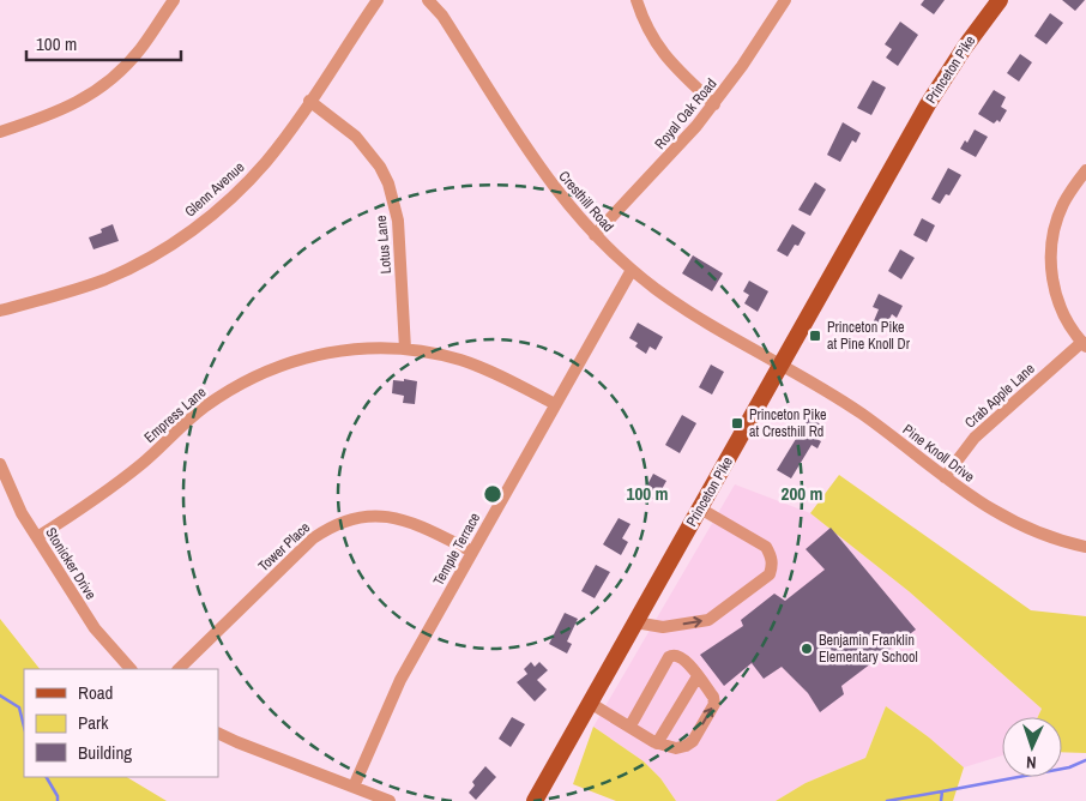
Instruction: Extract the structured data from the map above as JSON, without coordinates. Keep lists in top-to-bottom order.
{
  "streets": {
    "main road": ["Princeton Pike"],
    "street": [
      "Royal Oak Road",
      "Glenn Avenue",
      "Cresthill Road",
      "Lotus Lane",
      "Crab Apple Lane",
      "Empress Lane",
      "Pine Knoll Drive",
      "Tower Place",
      "Temple Terrace",
      "Stonicker Drive"
    ]
  },
  "crossings": [
    ["Princeton Pike", "Cresthill Road"],
    ["Princeton Pike", "Pine Knoll Drive"],
    ["Royal Oak Road", "Cresthill Road"],
    ["Glenn Avenue", "Lotus Lane"],
    ["Cresthill Road", "Pine Knoll Drive"],
    ["Cresthill Road", "Temple Terrace"],
    ["Lotus Lane", "Empress Lane"],
    ["Crab Apple Lane", "Pine Knoll Drive"],
    ["Empress Lane", "Temple Terrace"],
    ["Empress Lane", "Stonicker Drive"],
    ["Tower Place", "Temple Terrace"]
  ],
  "places": {
    "transit": ["Princeton Pike at Pine Knoll Dr", "Princeton Pike at Cresthill Rd"],
    "other": ["Benjamin Franklin Elementary School"]
  },
  "legend": ["Road", "Park", "Building"],
  "scale_bar": "100 m",
  "north": "bottom",
  "rings": ["100 m", "200 m"]
}
